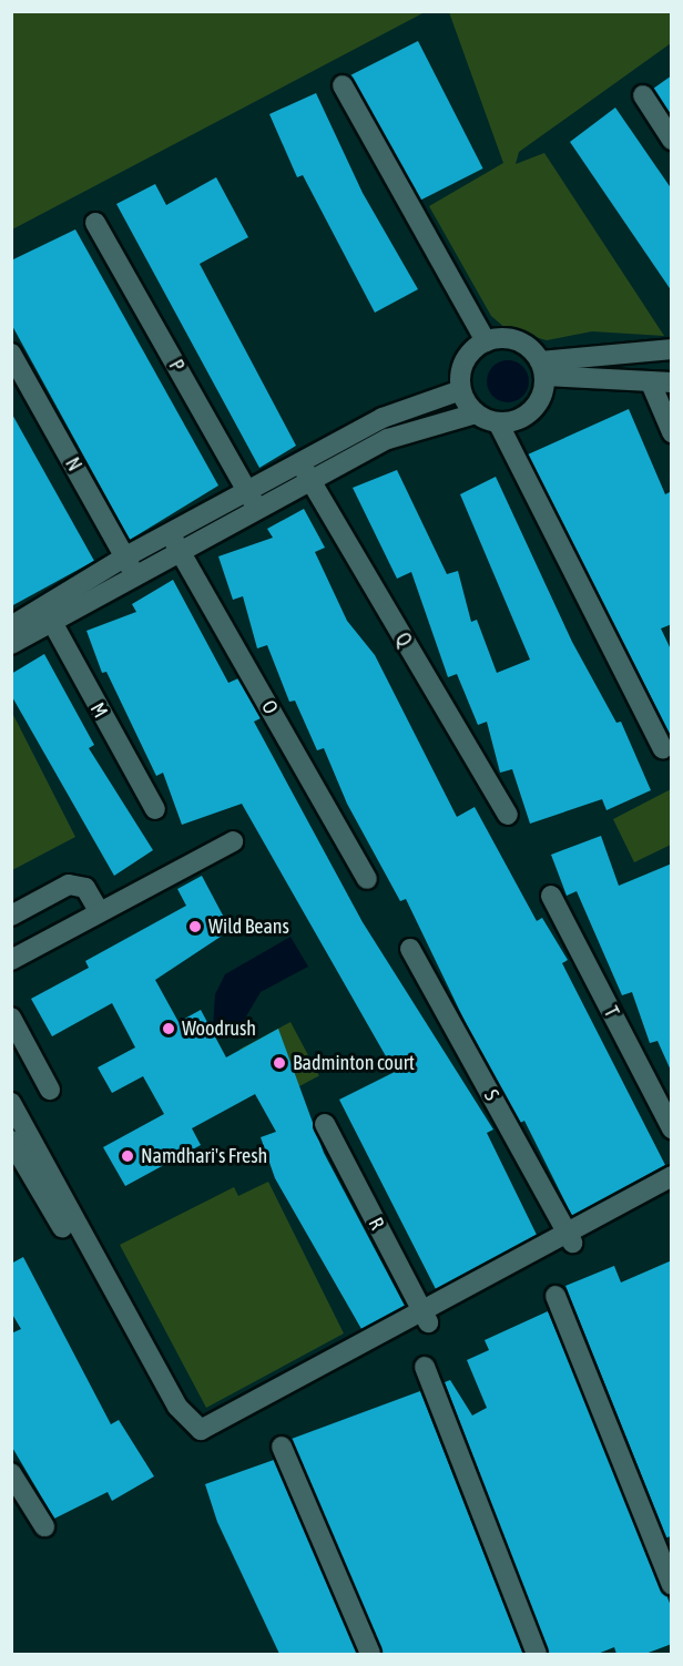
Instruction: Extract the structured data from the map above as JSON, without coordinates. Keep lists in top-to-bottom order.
{
  "streets": {
    "street": [
      "P",
      "N",
      "Q",
      "O",
      "M",
      "T",
      "S",
      "R"
    ]
  },
  "places": [
    "Wild Beans",
    "Woodrush",
    "Badminton court",
    "Namdhari's Fresh"
  ]
}
